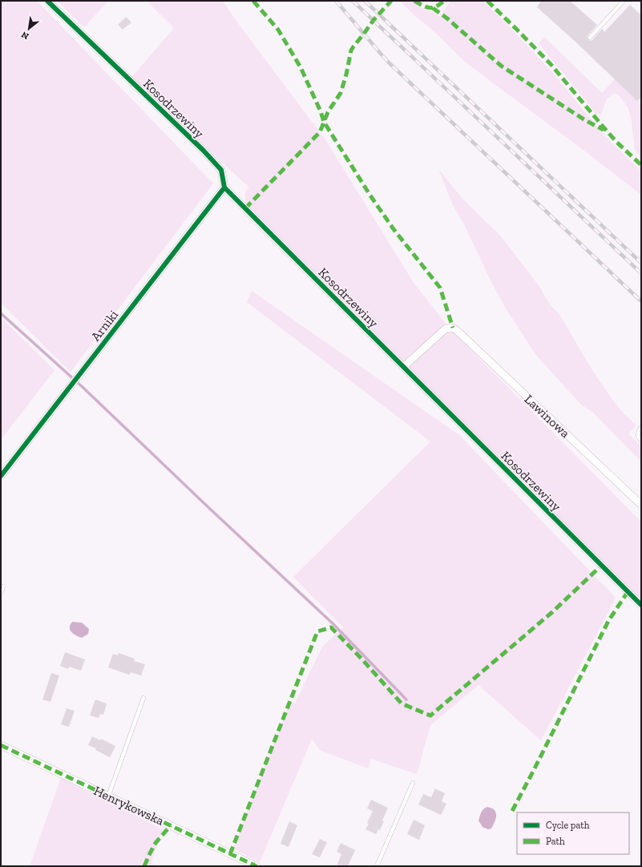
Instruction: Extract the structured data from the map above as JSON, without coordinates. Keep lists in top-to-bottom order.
{
  "streets": {
    "street": [
      "Kosodrzewiny",
      "Arniki",
      "Lawinowa",
      "Henrykowska"
    ]
  },
  "crossings": [
    ["Kosodrzewiny", "Arniki"],
    ["Kosodrzewiny", "Lawinowa"]
  ],
  "legend": ["Cycle path", "Path"],
  "north": "bottom left"
}
